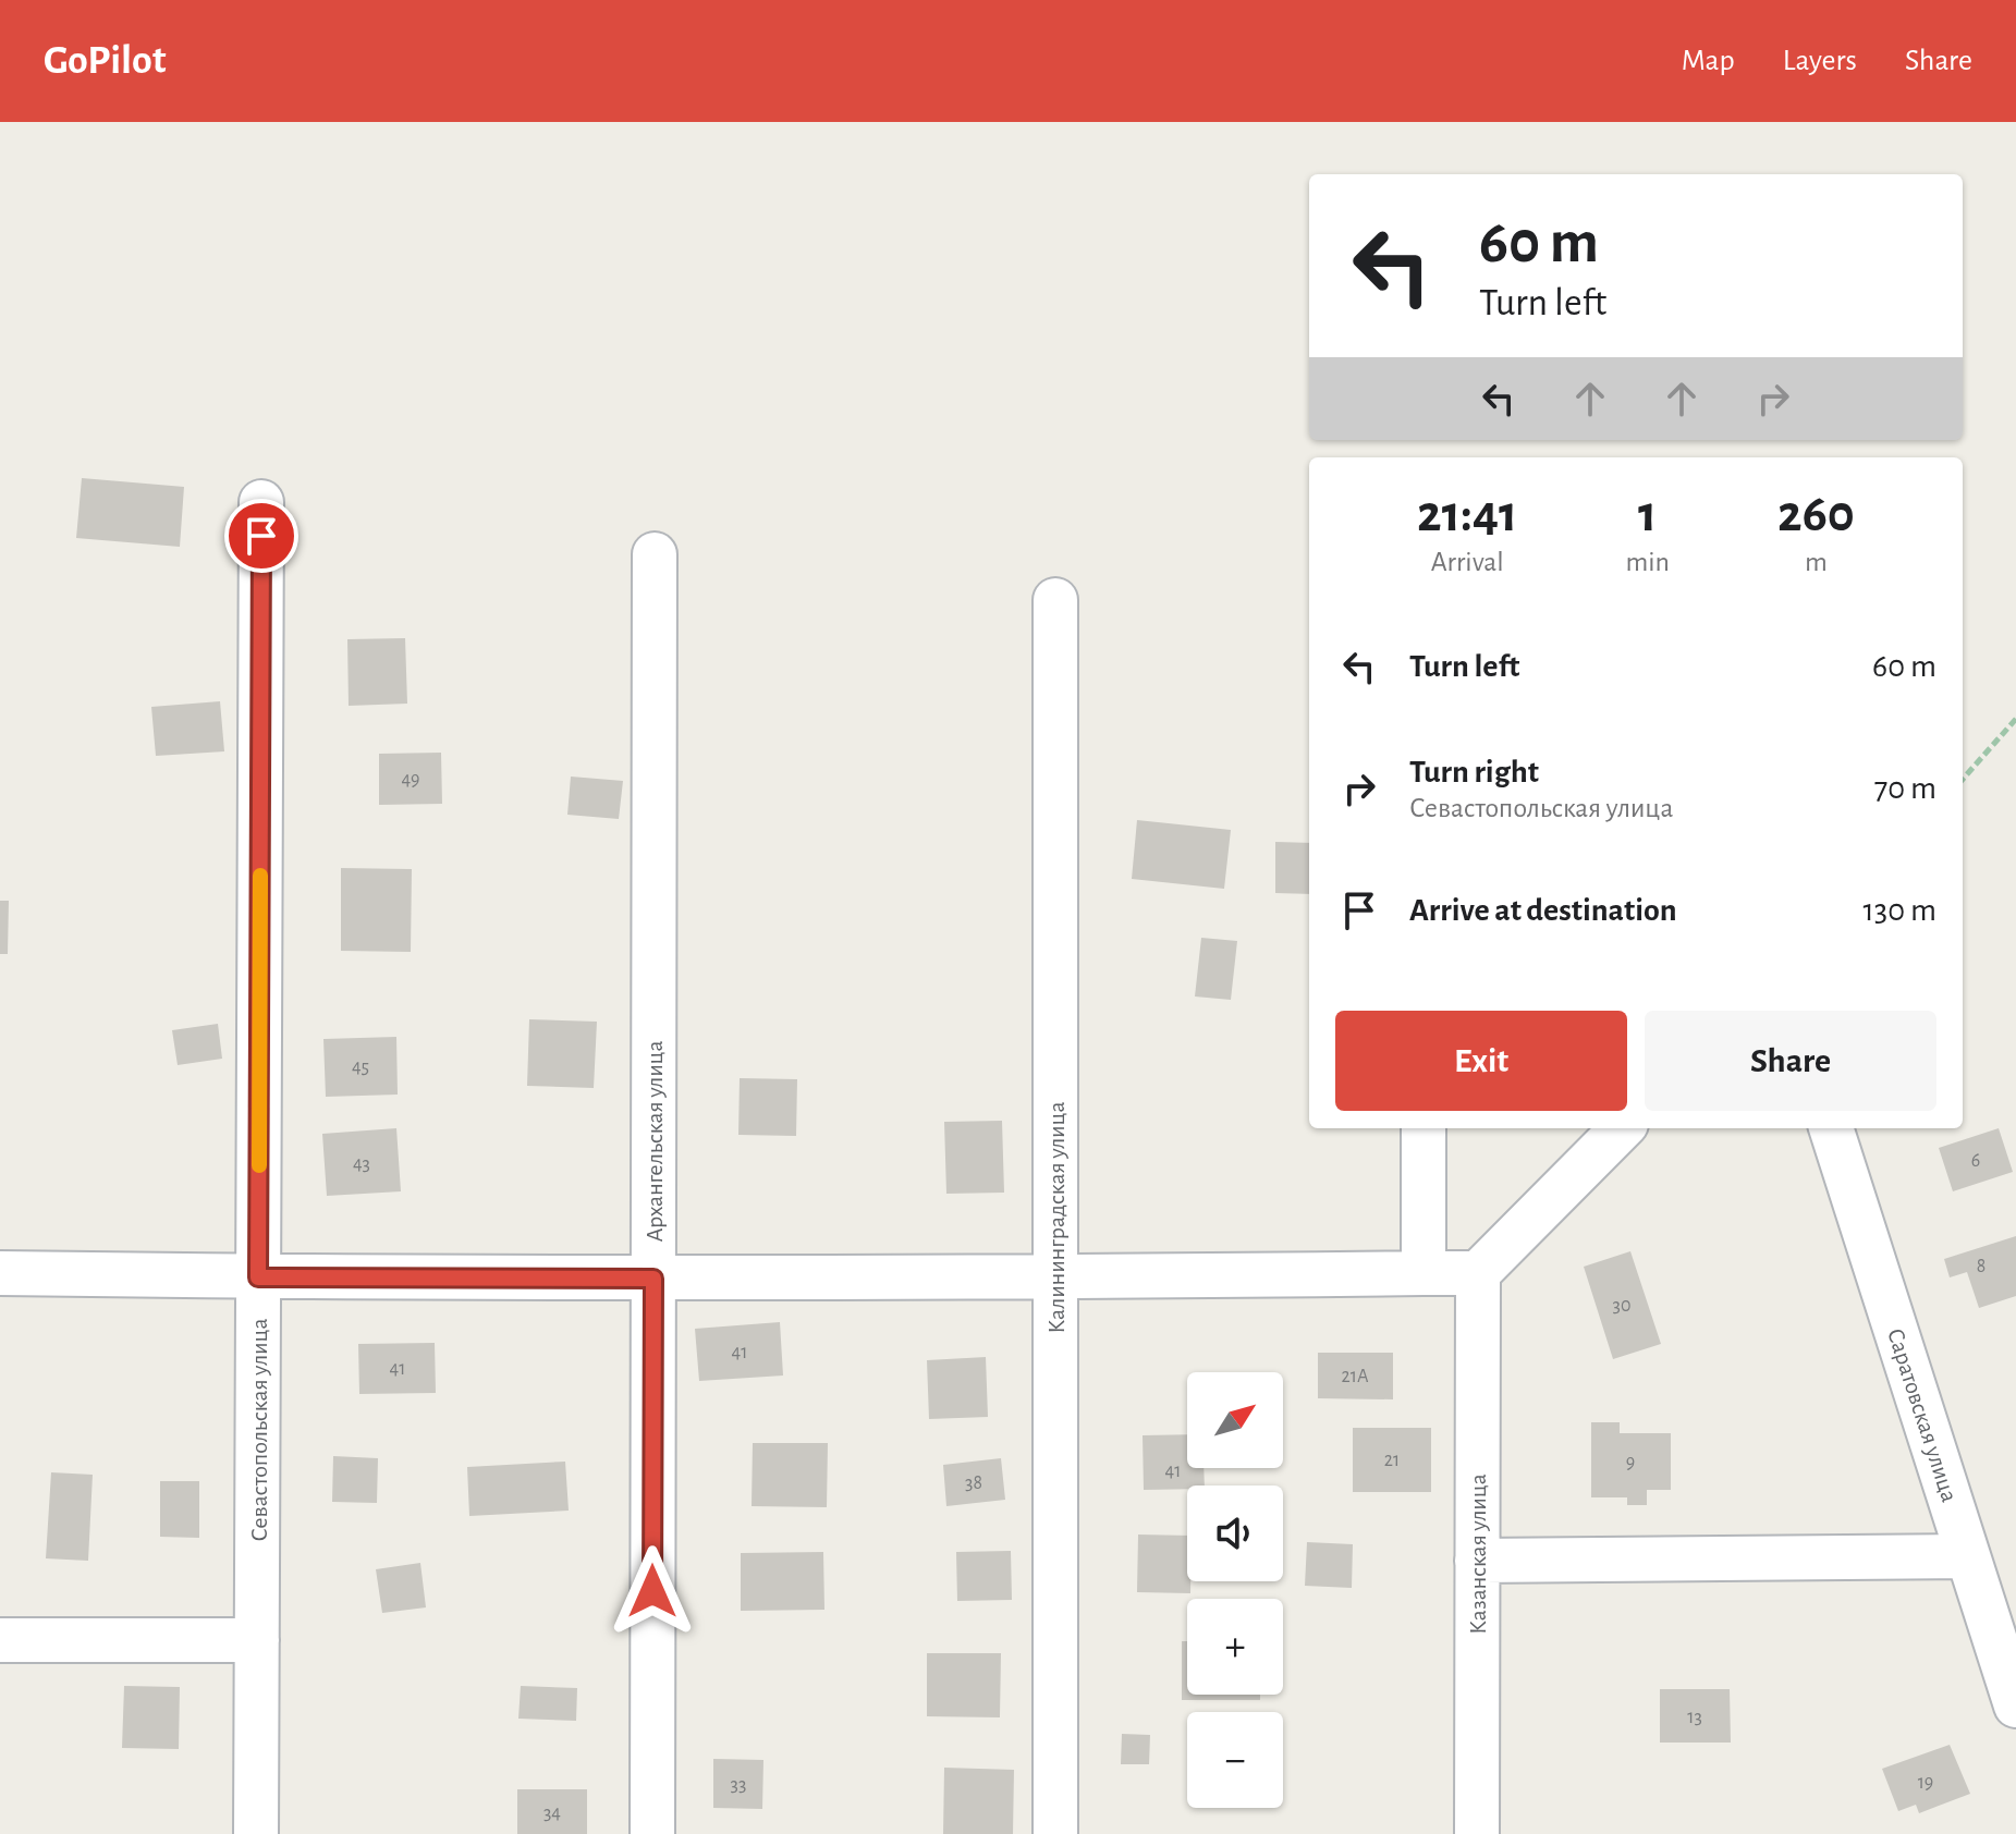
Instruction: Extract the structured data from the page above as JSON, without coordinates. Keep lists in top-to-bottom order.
{
  "streets": {
    "street": [
      "Архангельская улица",
      "Калининградская улица",
      "Саратовская улица",
      "Севастопольская улица",
      "Казанская улица"
    ]
  },
  "house_numbers": [
    "49",
    "45",
    "6",
    "43",
    "8",
    "30",
    "41",
    "41",
    "21А",
    "21",
    "9",
    "41",
    "38",
    "13",
    "19",
    "33",
    "34"
  ],
  "north": "top right",
  "page": {
    "header": "GoPilot",
    "nav": ["Map", "Layers", "Share"],
    "turn": ["60 m", "Turn left"],
    "eta": [
      "21:41",
      "Arrival",
      "1",
      "min",
      "260",
      "m"
    ],
    "list": [
      {
        "name": "Turn left",
        "value": "60 m"
      },
      {
        "name": "Turn right",
        "note": "Севастопольская улица",
        "value": "70 m"
      },
      {
        "name": "Arrive at destination",
        "value": "130 m"
      }
    ],
    "buttons": ["Exit", "Share"],
    "map_buttons": ["+", "−"]
  }
}
